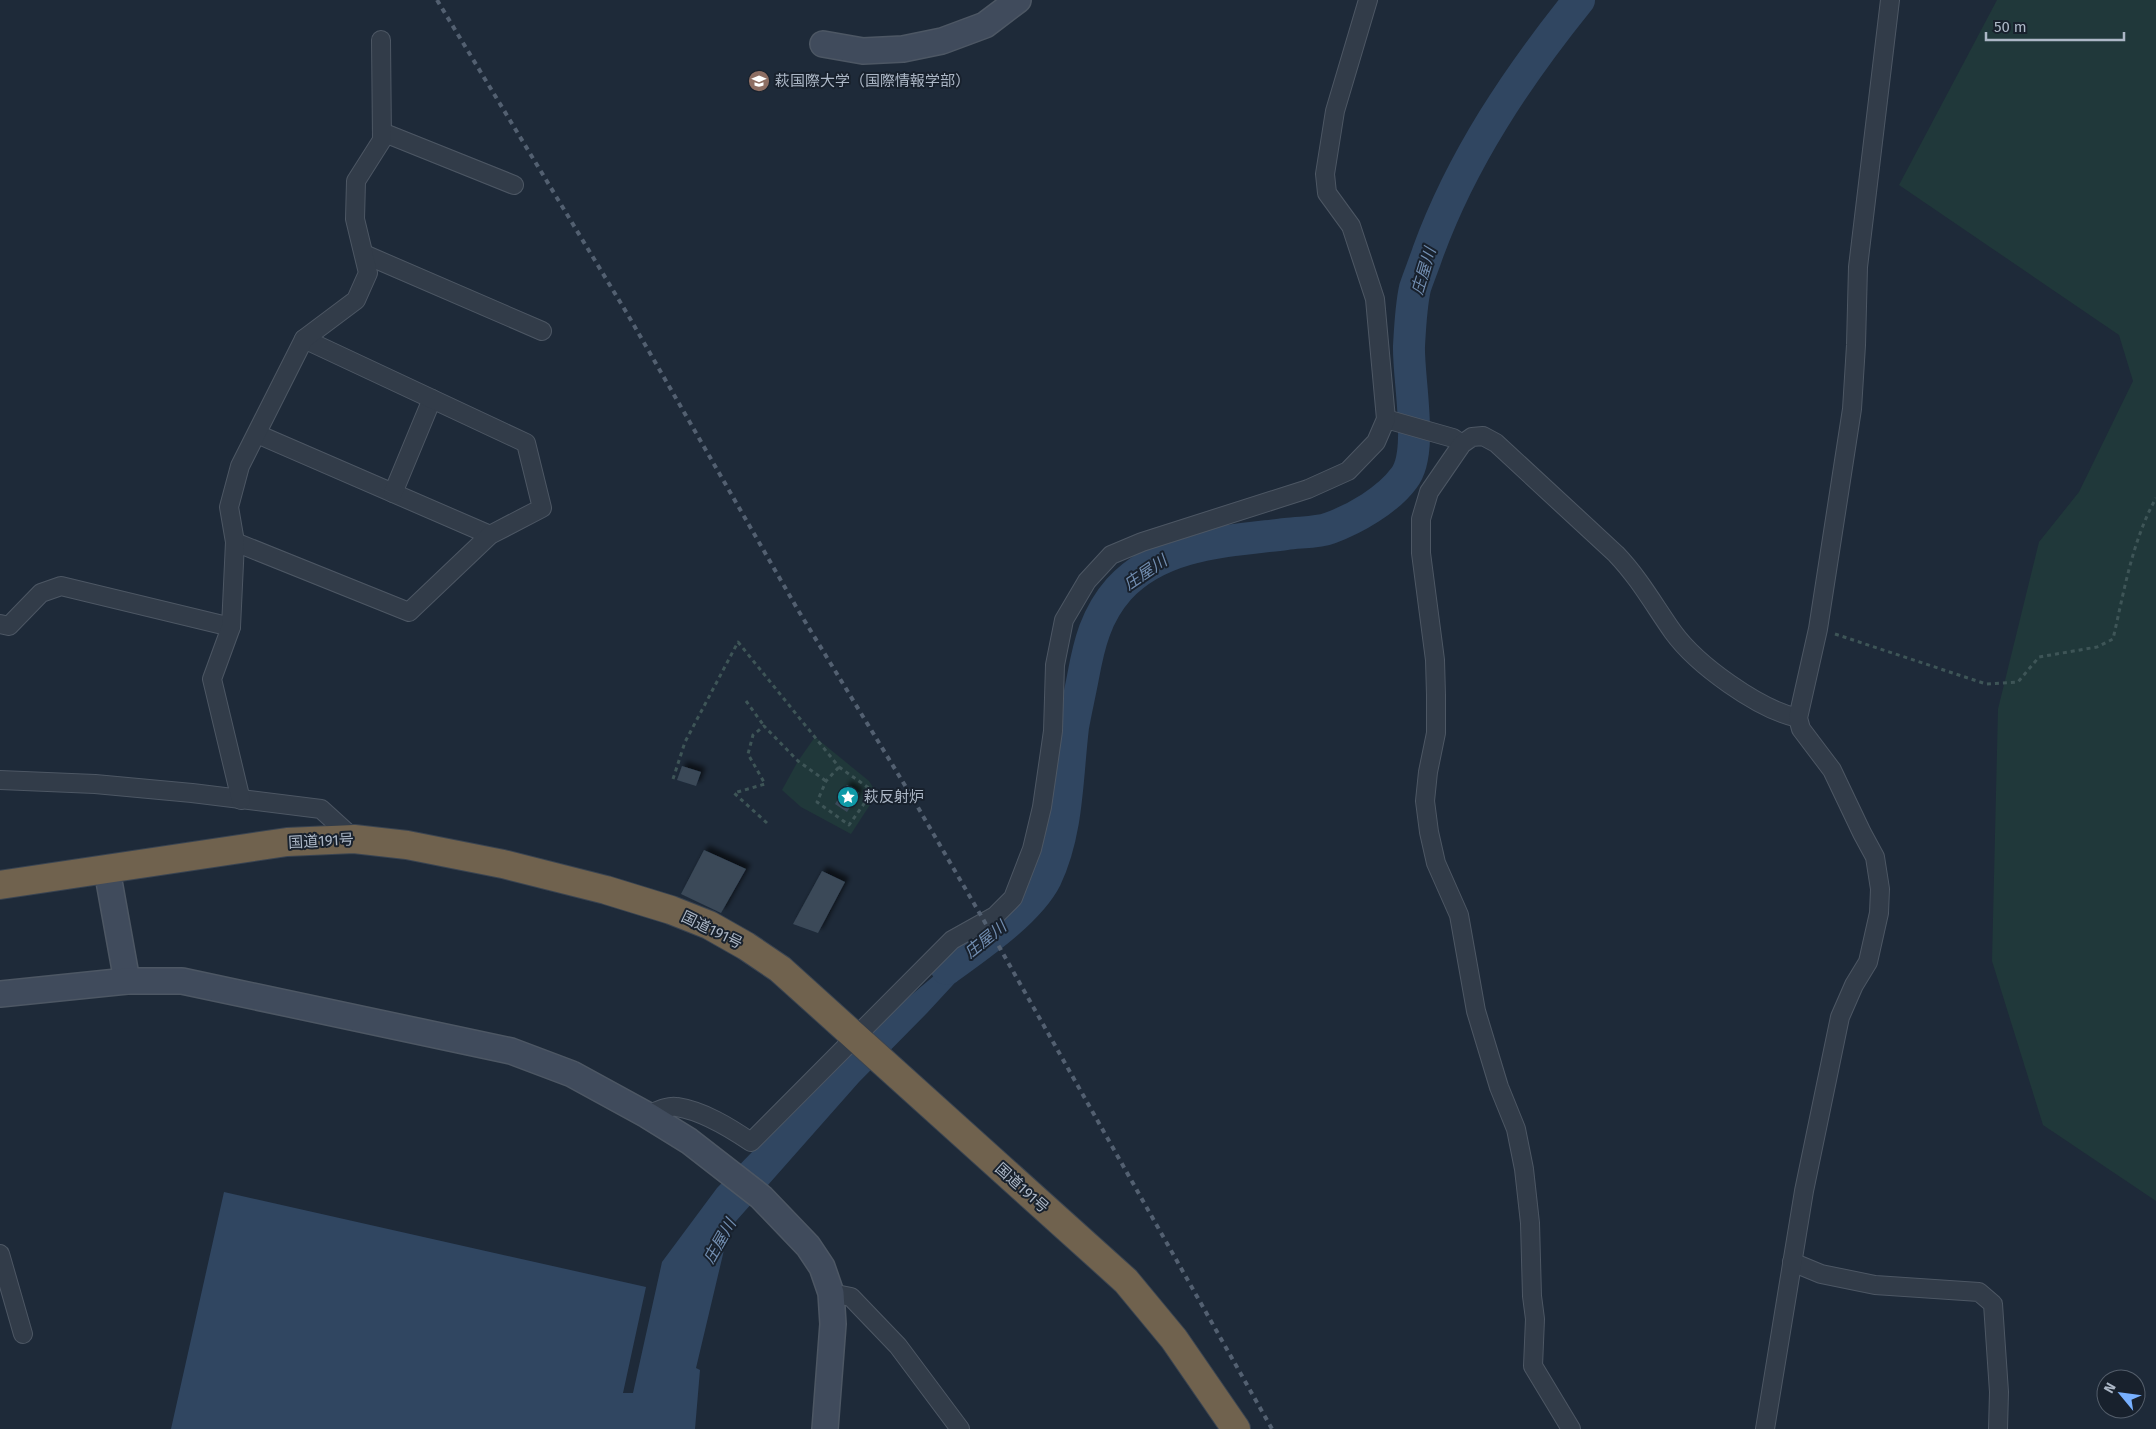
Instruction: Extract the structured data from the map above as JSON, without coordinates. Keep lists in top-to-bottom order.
{
  "streets": {
    "highway": ["国道191号"]
  },
  "water": ["庄屋川"],
  "places": {
    "school or university": ["萩国際大学（国際情報学部）"],
    "place": ["萩反射炉"]
  },
  "scale_bar": "50 m",
  "north": "top left"
}
